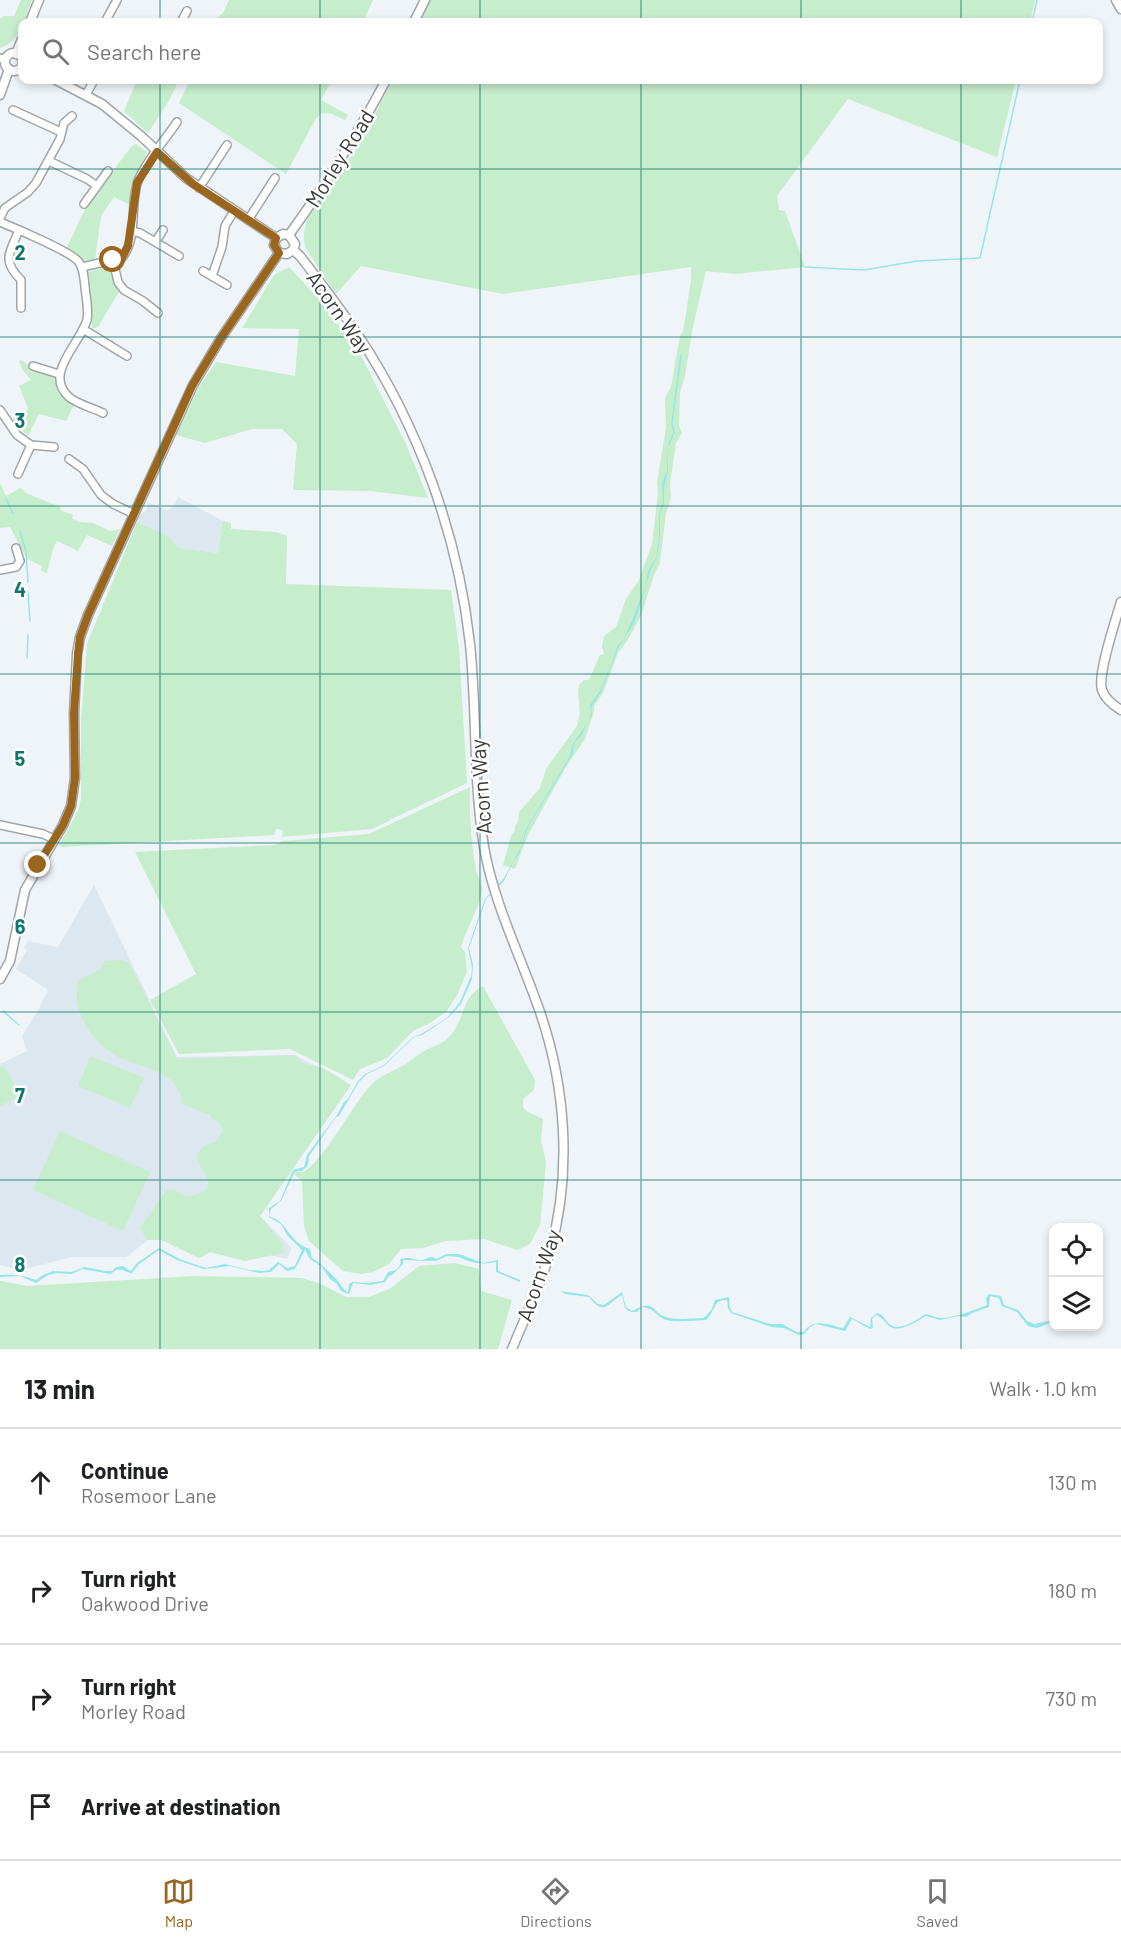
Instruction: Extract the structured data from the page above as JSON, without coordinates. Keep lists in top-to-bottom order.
{
  "streets": {
    "street": ["Morley Road", "Acorn Way"]
  },
  "crossings": [
    ["Morley Road", "Acorn Way"]
  ],
  "page": {
    "search": "Search here",
    "heading": ["13 min", "Walk · 1.0 km"],
    "list": [
      ["Continue", "Rosemoor Lane", "130 m"],
      ["Turn right", "Oakwood Drive", "180 m"],
      ["Turn right", "Morley Road", "730 m"],
      "Arrive at destination"
    ],
    "nav": ["Map", "Directions", "Saved"]
  },
  "grid": {
    "rows": [
      "2",
      "3",
      "4",
      "5",
      "6",
      "7",
      "8"
    ]
  }
}
